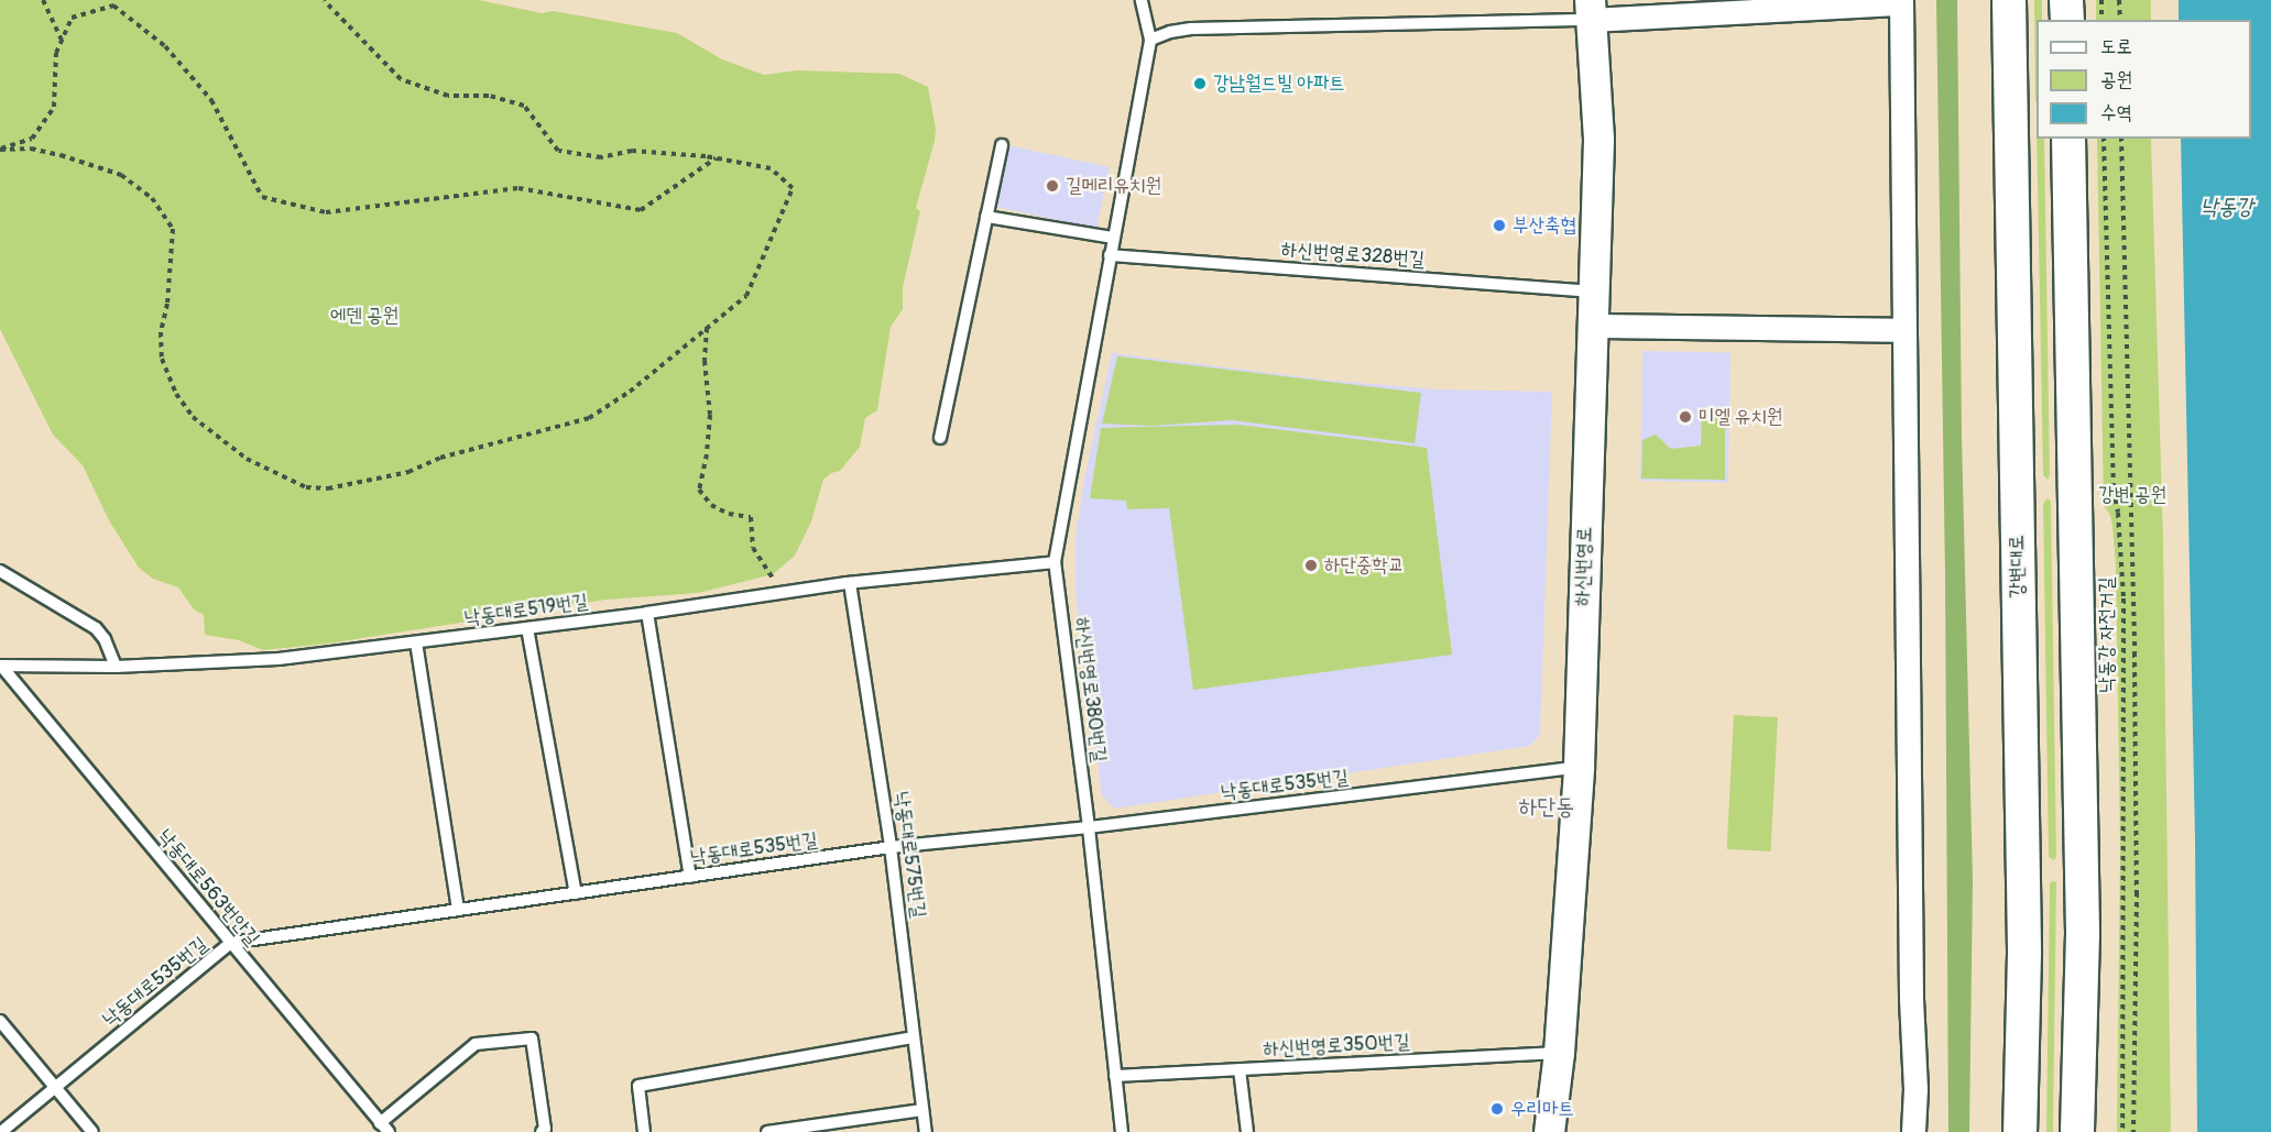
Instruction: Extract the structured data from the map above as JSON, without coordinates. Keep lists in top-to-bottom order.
{
  "streets": {
    "main road": ["강변대로"],
    "street": ["하신번영로"],
    "lane": [
      "하신번영로328번길",
      "낙동대로519번길",
      "하신번영로380번길",
      "낙동대로535번길",
      "낙동대로575번길",
      "낙동대로563번안길",
      "하신번영로350번길"
    ],
    "path": ["낙동강 자전거길"]
  },
  "crossings": [
    ["하신번영로328번길", "하신번영로"],
    ["하신번영로328번길", "하신번영로380번길"],
    ["하신번영로", "낙동대로535번길"],
    ["하신번영로", "하신번영로350번길"],
    ["낙동대로519번길", "하신번영로380번길"],
    ["낙동대로519번길", "낙동대로575번길"],
    ["낙동대로519번길", "낙동대로563번안길"],
    ["하신번영로380번길", "낙동대로535번길"],
    ["하신번영로380번길", "하신번영로350번길"],
    ["낙동대로535번길", "낙동대로575번길"],
    ["낙동대로535번길", "낙동대로563번안길"]
  ],
  "districts": ["하단동"],
  "water": ["낙동강"],
  "parks": ["에덴 공원", "강변 공원"],
  "places": [
    "강남월드빌 아파트",
    "길메리유치원",
    "부산축협",
    "미엘 유치원",
    "하단중학교",
    "우리마트"
  ],
  "legend": ["도로", "공원", "수역"]
}
